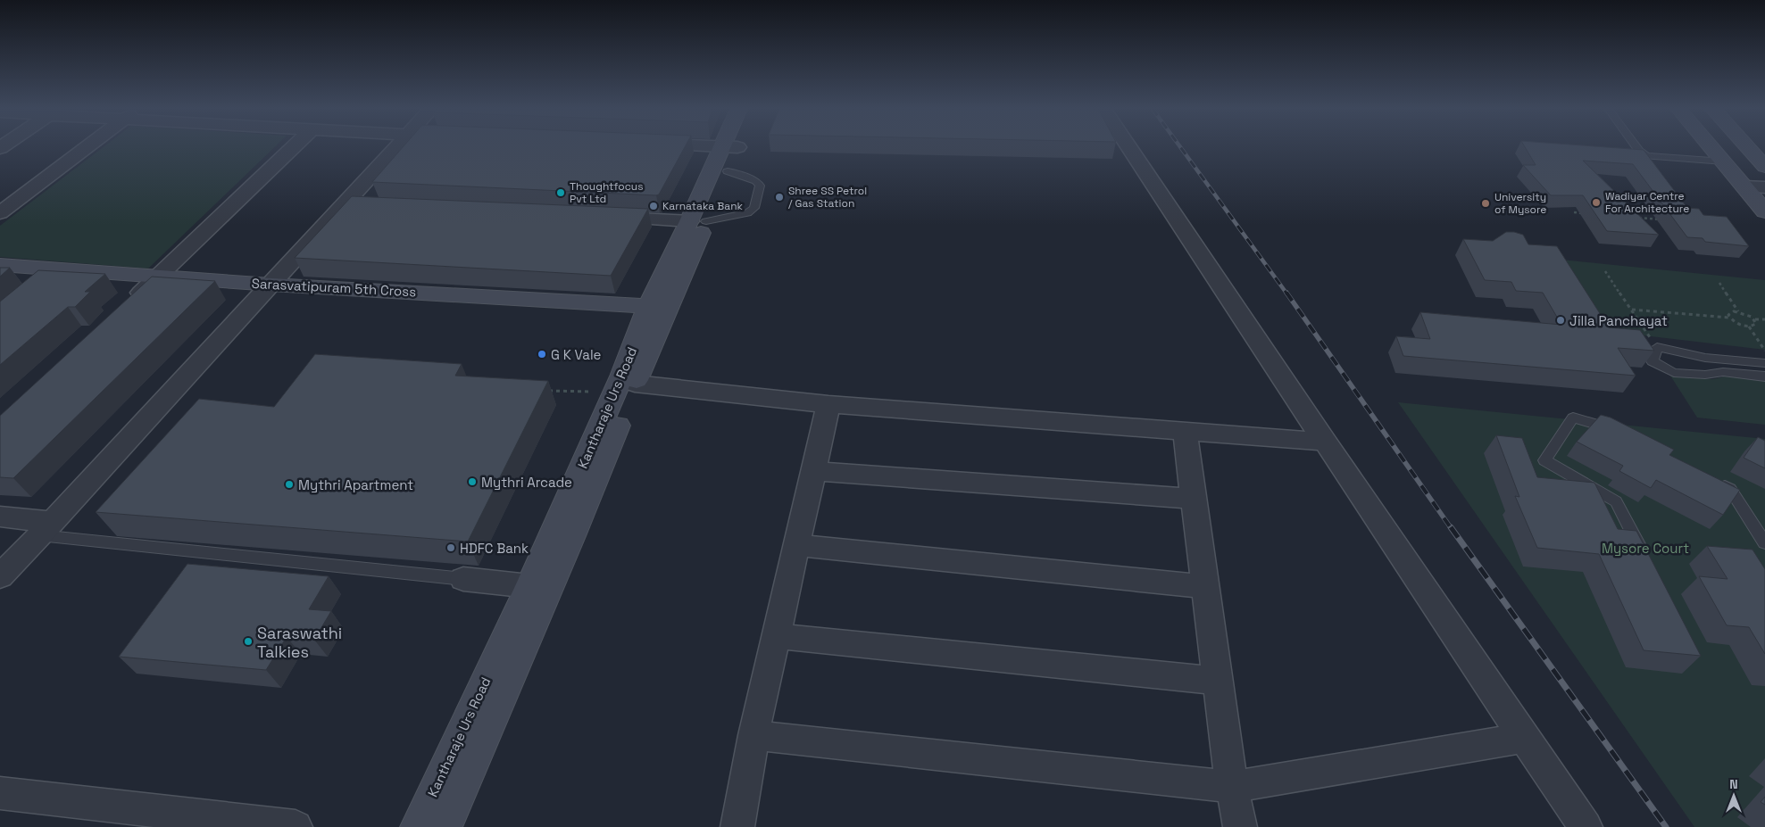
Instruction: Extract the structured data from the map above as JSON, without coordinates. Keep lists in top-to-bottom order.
{
  "streets": {
    "street": ["Sarasvatipuram 5th Cross", "Kantharaje Urs Road"]
  },
  "crossings": [
    ["Sarasvatipuram 5th Cross", "Kantharaje Urs Road"]
  ],
  "parks": ["Mysore Court"],
  "places": [
    "Thoughtfocus Pvt Ltd",
    "Shree SS Petrol / Gas Station",
    "Wadiyar Centre For Architecture",
    "University of Mysore",
    "Karnataka Bank",
    "Jilla Panchayat",
    "G K Vale",
    "Mythri Arcade",
    "Mythri Apartment",
    "HDFC Bank",
    "Saraswathi Talkies"
  ],
  "north": "top"
}
